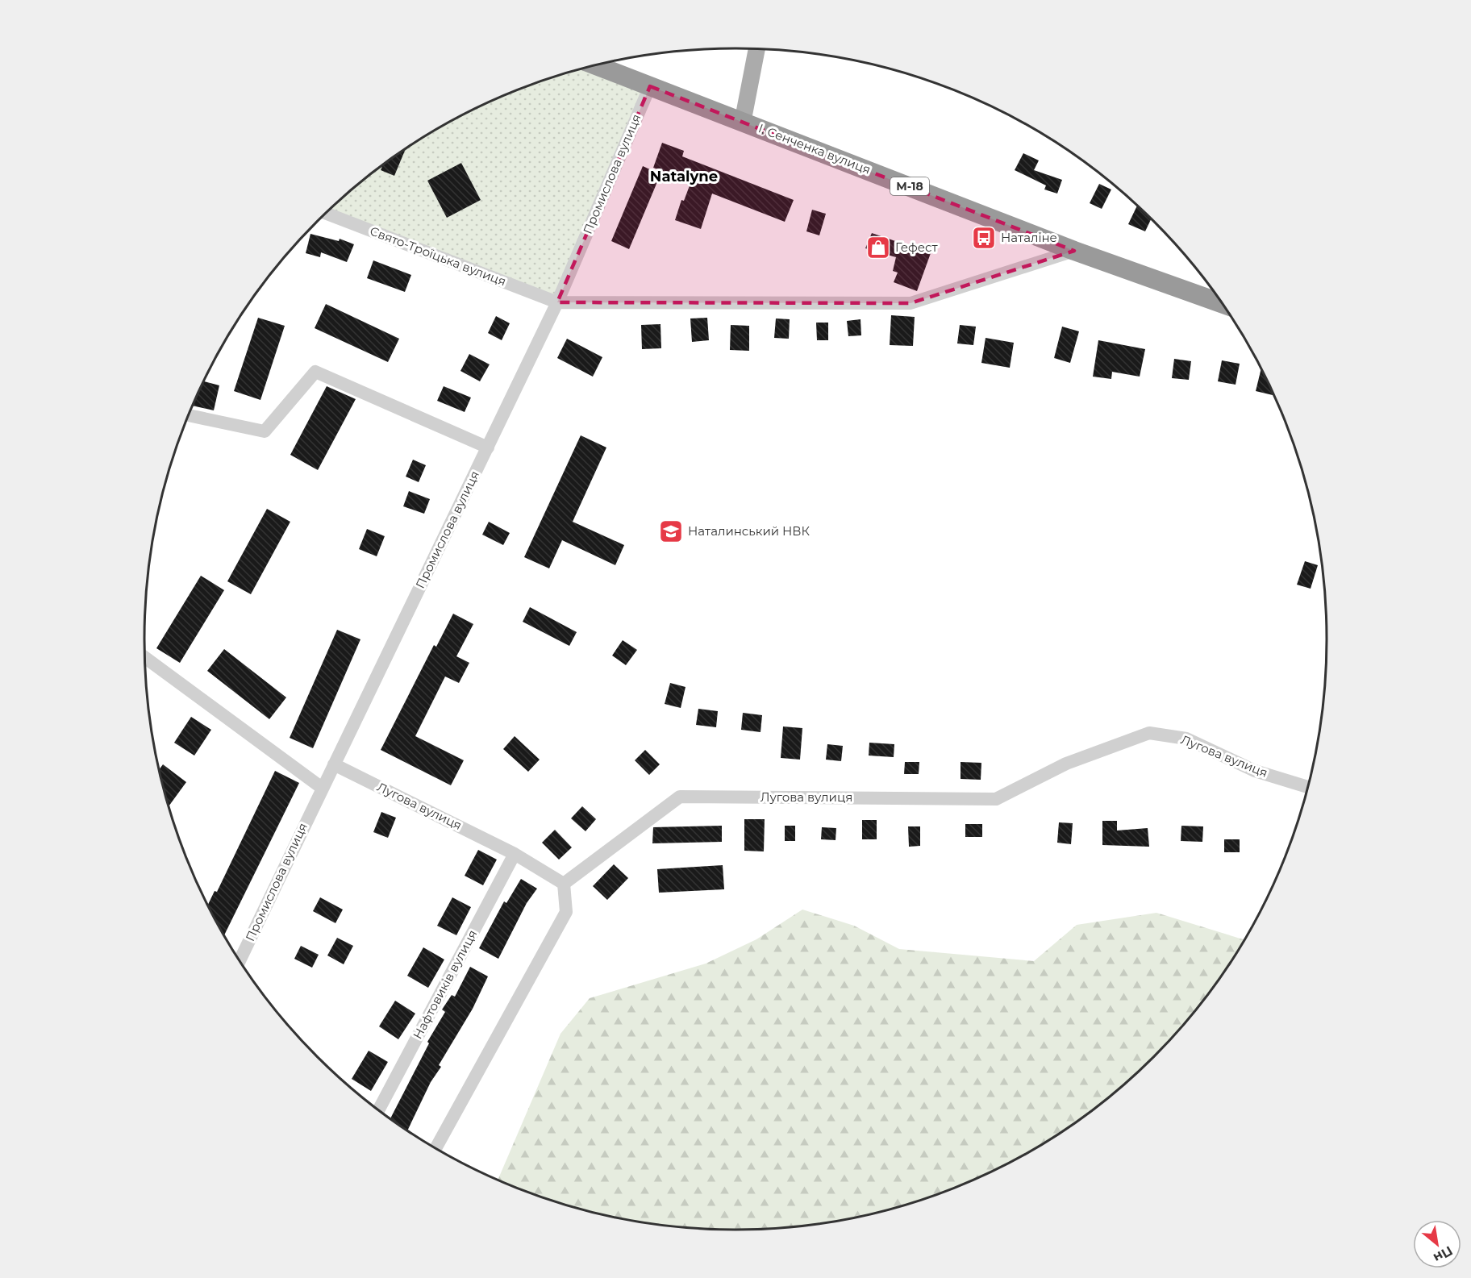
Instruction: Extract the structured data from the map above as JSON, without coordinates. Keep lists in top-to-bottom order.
{
  "streets": {
    "highway": ["І. Сенченка вулиця", "М-18"],
    "street": [
      "Промислова вулиця",
      "Свято-Троїцька вулиця",
      "Лугова вулиця",
      "Нафтовиків вулиця"
    ]
  },
  "crossings": [
    ["І. Сенченка вулиця", "Промислова вулиця"],
    ["Промислова вулиця", "Свято-Троїцька вулиця"],
    ["Промислова вулиця", "Лугова вулиця"],
    ["Лугова вулиця", "Нафтовиків вулиця"]
  ],
  "districts": ["Natalyne"],
  "places": {
    "bus stop": ["Наталіне"],
    "shop": ["Гефест"],
    "school or university": ["Наталинський НВК"]
  },
  "north": "bottom right"
}
